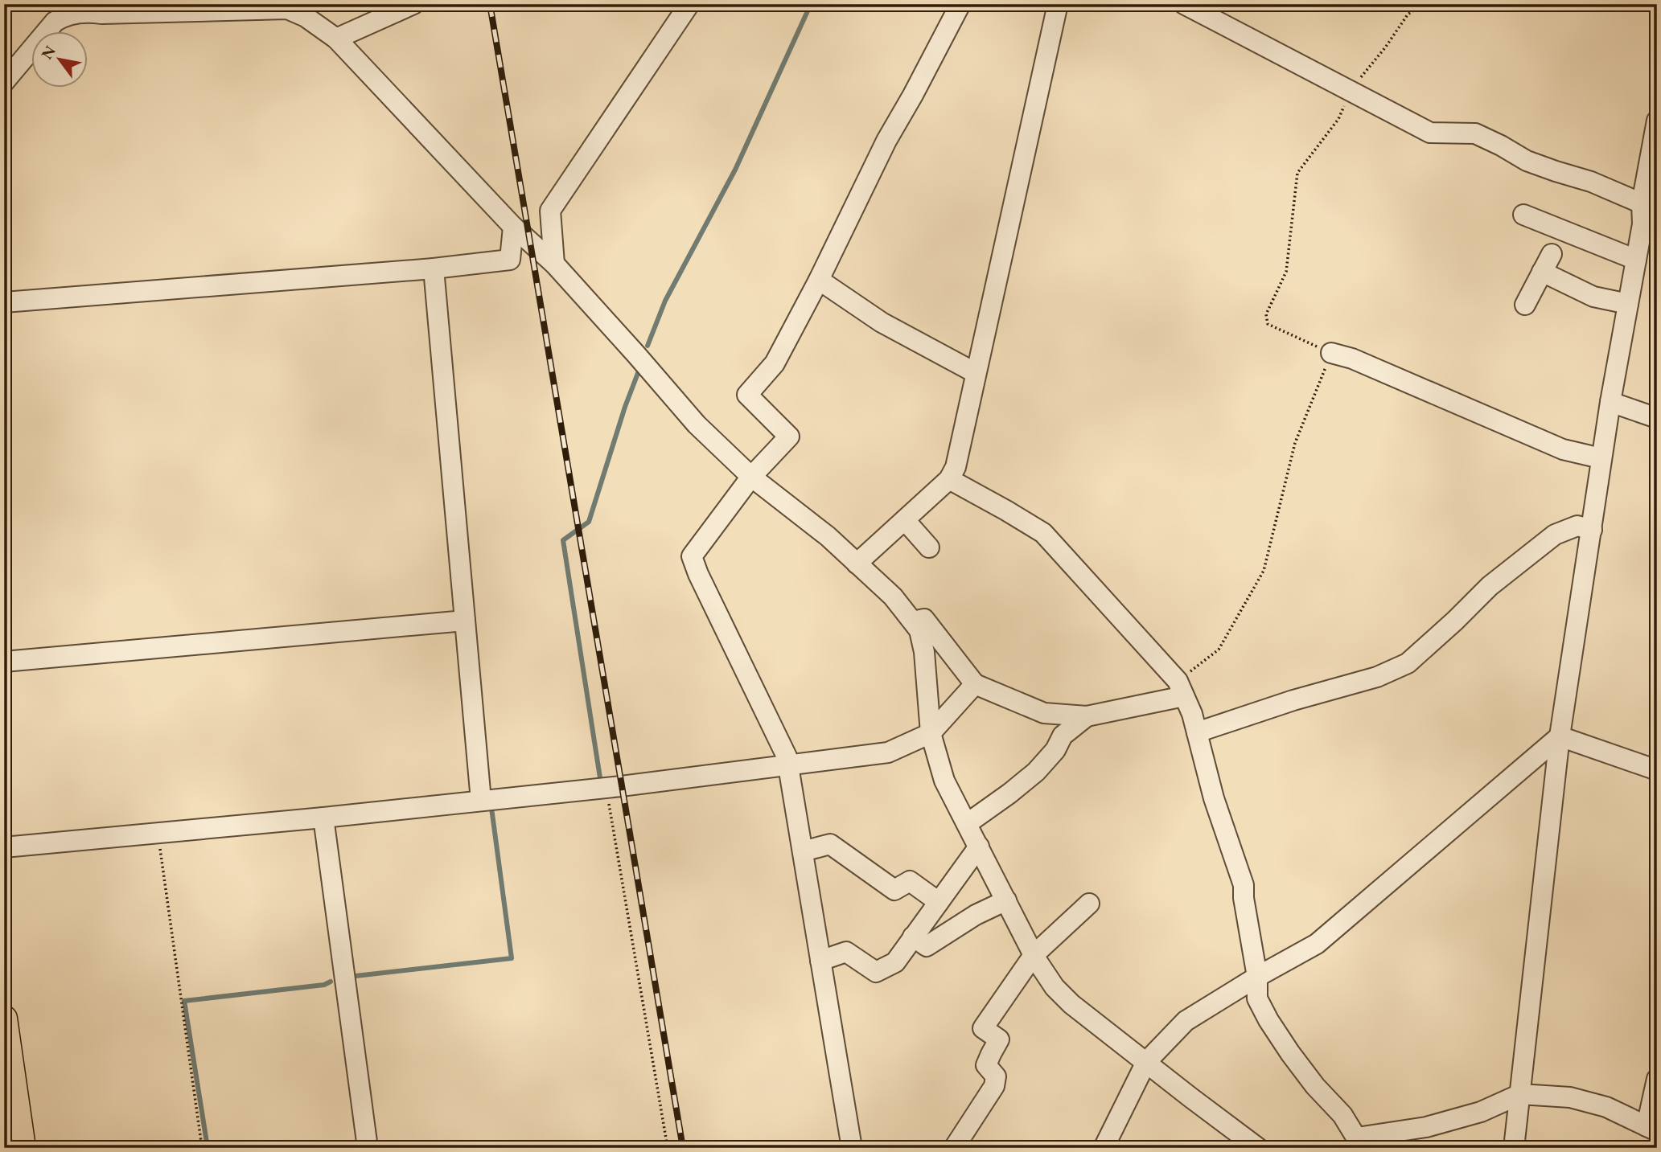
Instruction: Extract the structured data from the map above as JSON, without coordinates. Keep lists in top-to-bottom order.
{
  "north": "top left"
}
